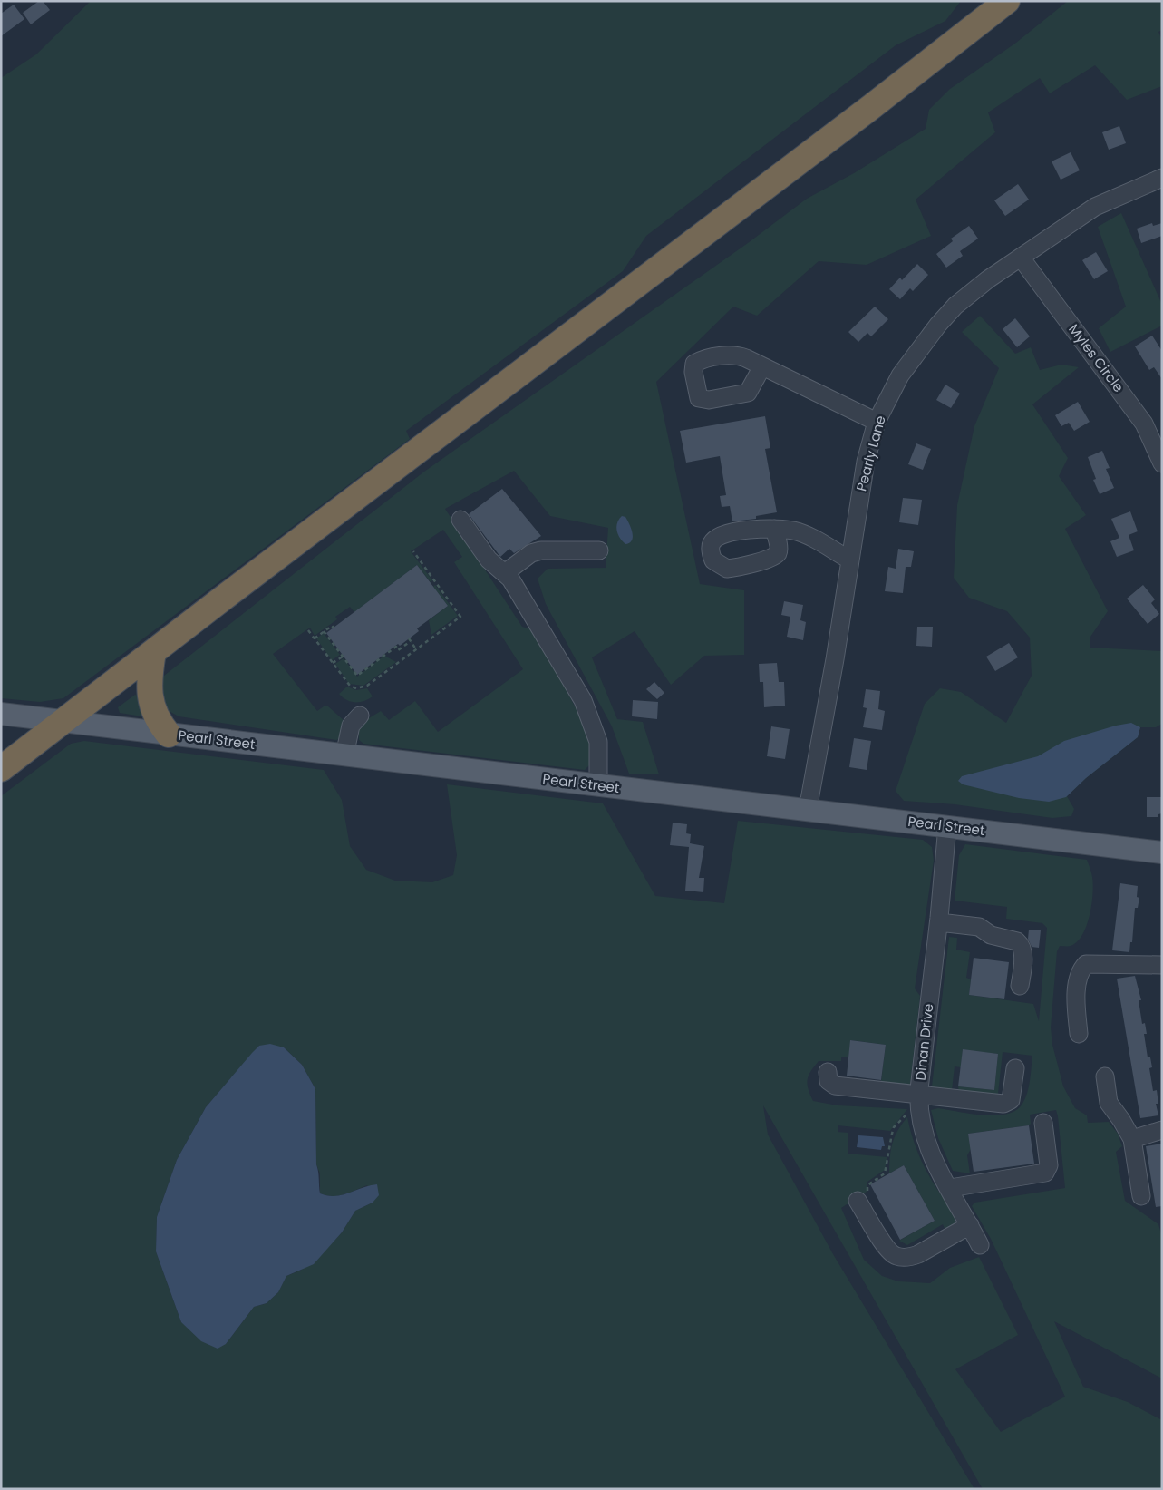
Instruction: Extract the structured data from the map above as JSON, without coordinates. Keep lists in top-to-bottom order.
{
  "streets": {
    "main road": ["Pearl Street"],
    "street": ["Myles Circle", "Pearly Lane", "Dinan Drive"]
  },
  "crossings": [
    ["Myles Circle", "Pearly Lane"],
    ["Pearly Lane", "Pearl Street"],
    ["Pearl Street", "Dinan Drive"]
  ]
}
